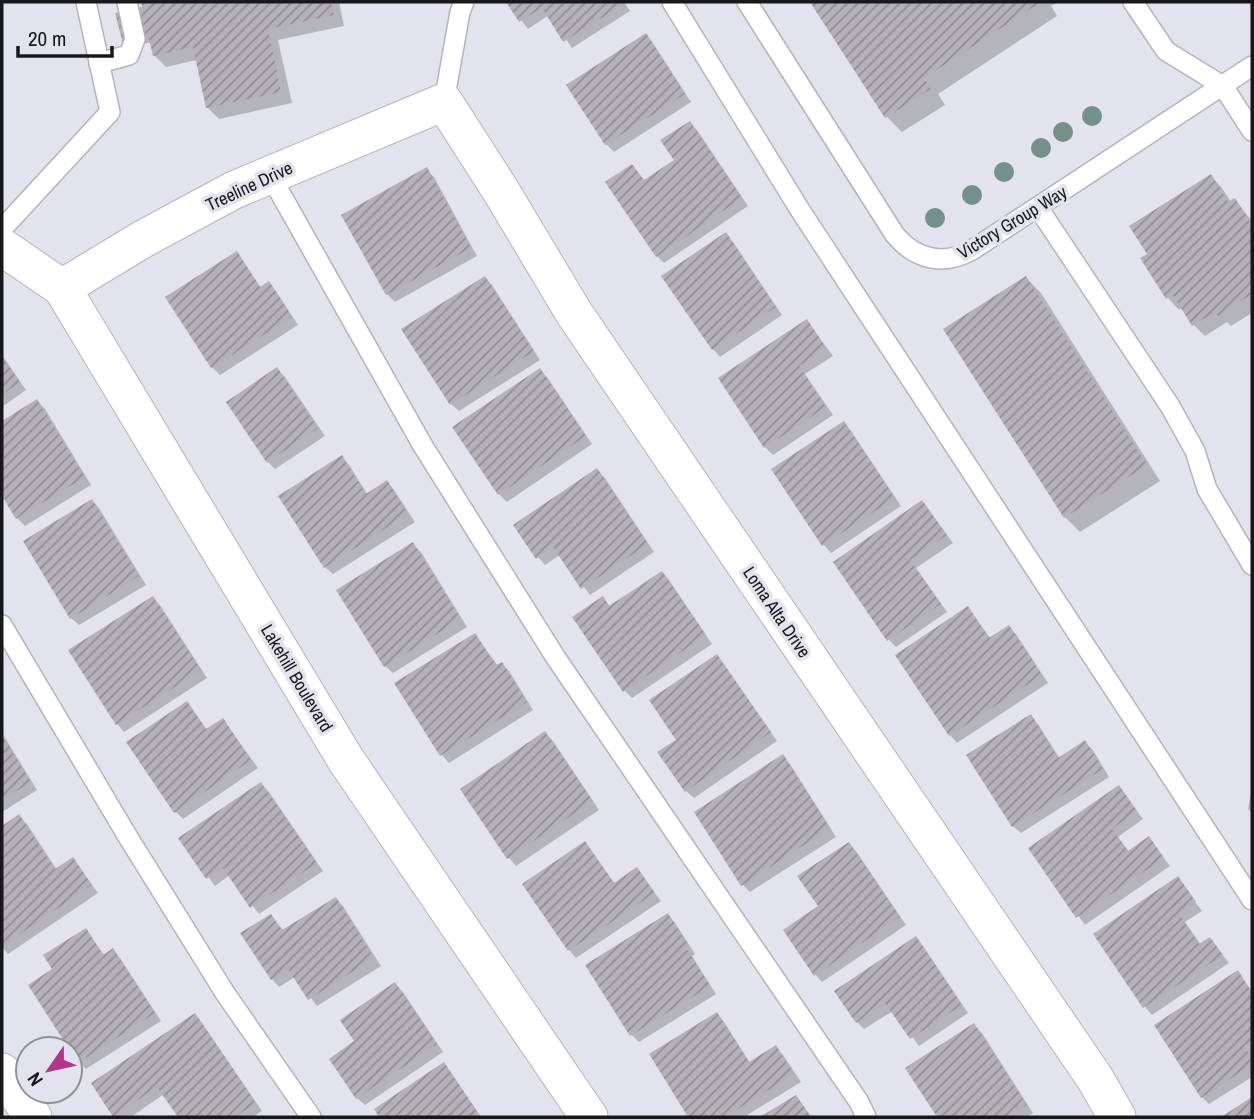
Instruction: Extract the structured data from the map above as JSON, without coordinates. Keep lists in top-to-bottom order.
{
  "streets": {
    "street": ["Treeline Drive", "Loma Alta Drive", "Lakehill Boulevard"],
    "lane": ["Victory Group Way"]
  },
  "crossings": [
    ["Treeline Drive", "Loma Alta Drive"],
    ["Treeline Drive", "Lakehill Boulevard"]
  ],
  "scale_bar": "20 m",
  "north": "bottom left"
}
